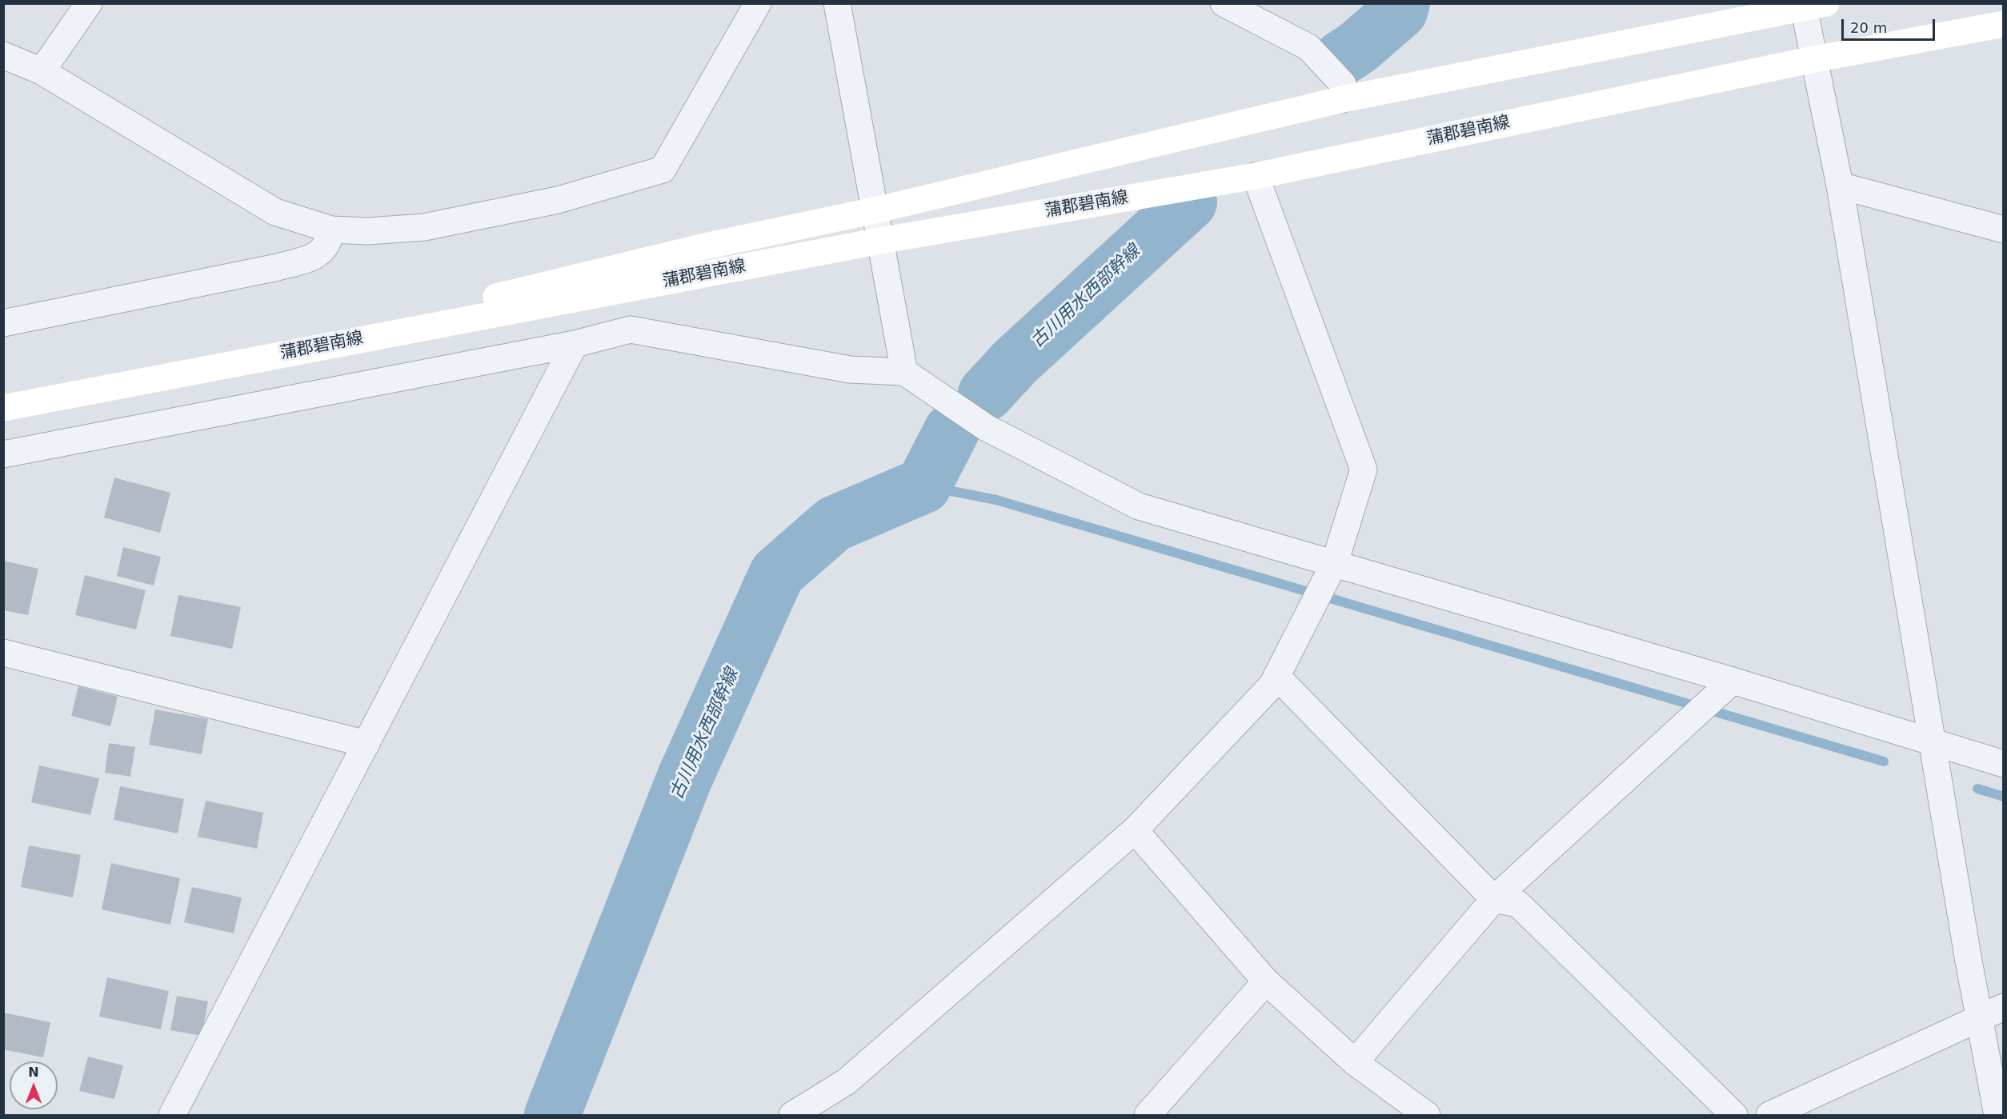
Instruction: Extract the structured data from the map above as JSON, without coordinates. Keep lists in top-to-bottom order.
{
  "streets": {
    "main road": ["蒲郡碧南線"]
  },
  "water": ["古川用水西部幹線"],
  "scale_bar": "20 m",
  "north": "top"
}
